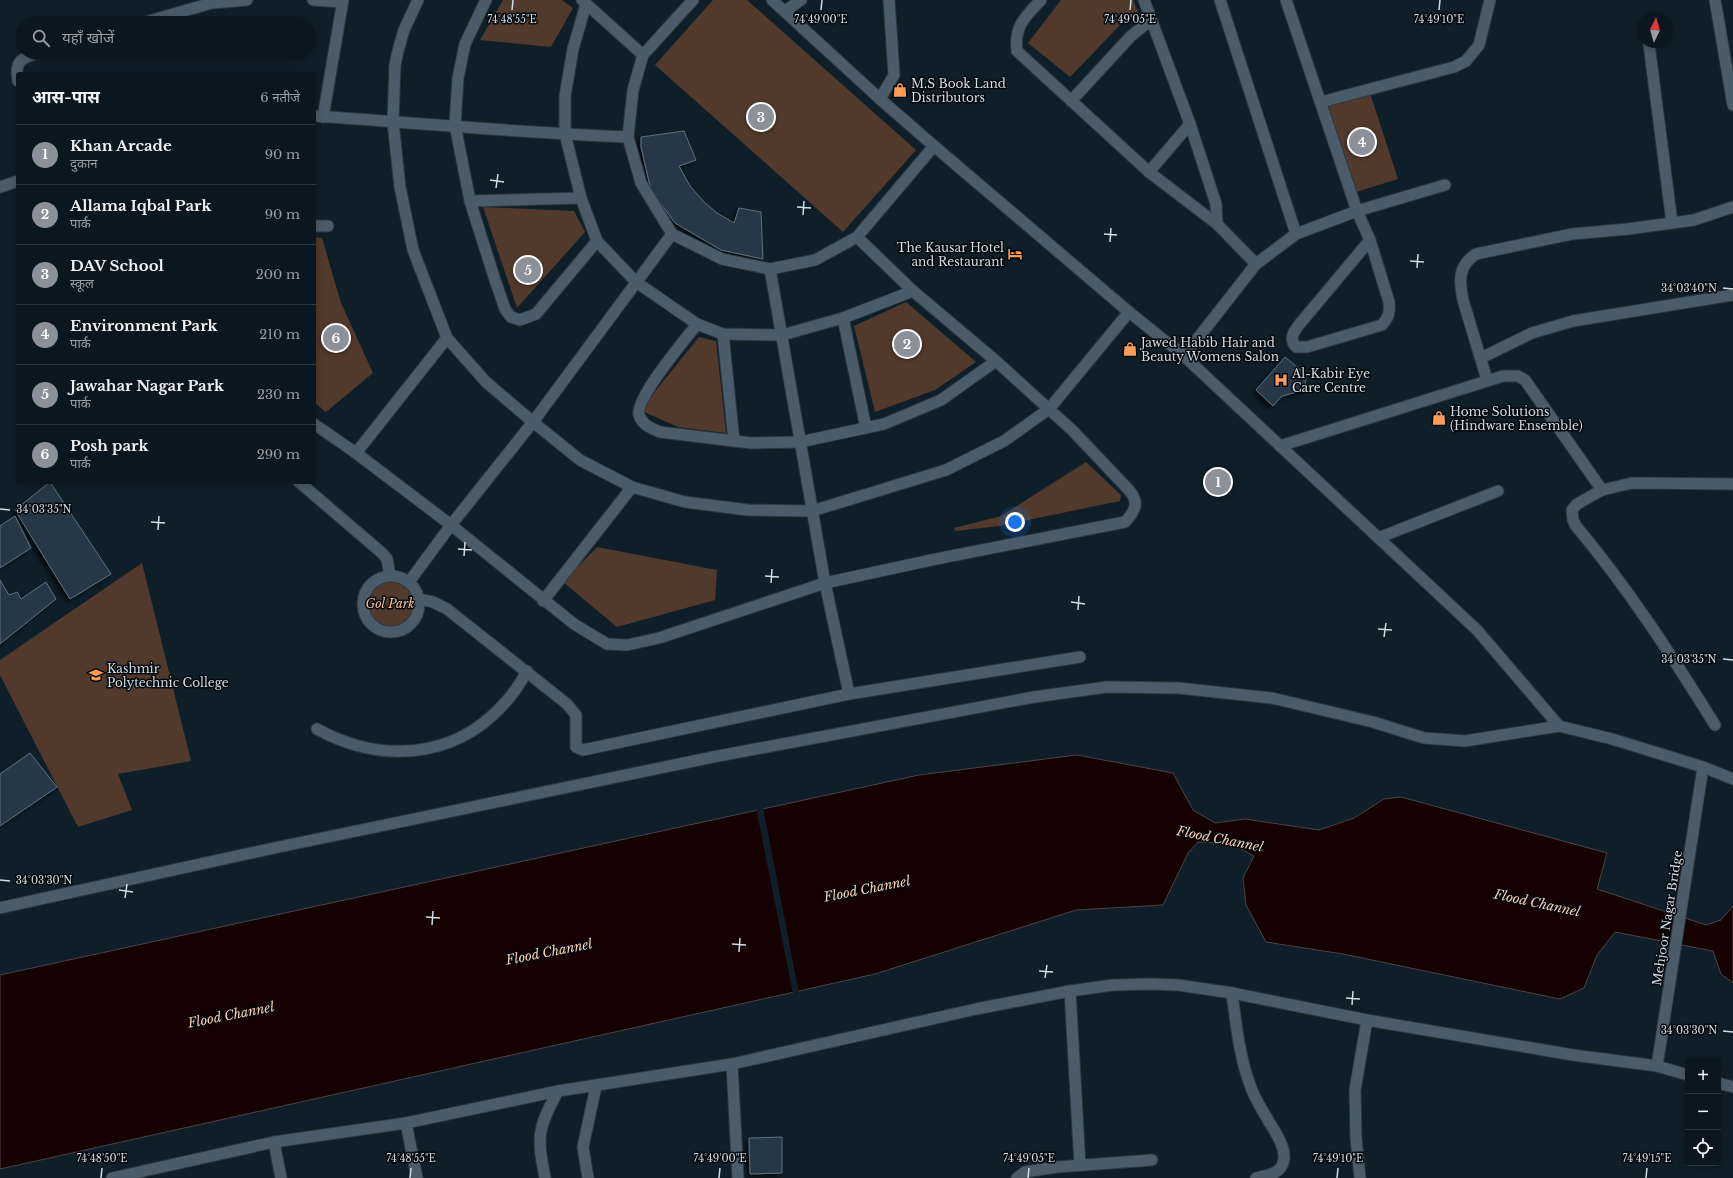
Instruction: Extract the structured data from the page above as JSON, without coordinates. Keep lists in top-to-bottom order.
{
  "streets": {
    "street": ["Mehjoor Nagar Bridge"]
  },
  "water": ["Flood Channel"],
  "parks": ["Gol Park"],
  "places": {
    "shop": ["M.S Book Land Distributors", "Jawed Habib Hair and Beauty Womens Salon", "Home Solutions (Hindware Ensemble)"],
    "hotel": ["The Kausar Hotel and Restaurant"],
    "hospital": ["Al-Kabir Eye Care Centre"],
    "school or university": ["Kashmir Polytechnic College"]
  },
  "north": "top",
  "page": {
    "search": "यहाँ खोजें",
    "heading": ["आस-पास", "6 नतीजे"],
    "pins": [
      "3",
      "4",
      "5",
      "6",
      "2",
      "1"
    ],
    "list": [
      {
        "mark": "1",
        "name": "Khan Arcade",
        "note": "दुकान",
        "value": "90 m"
      },
      {
        "mark": "2",
        "name": "Allama Iqbal Park",
        "note": "पार्क",
        "value": "90 m"
      },
      {
        "mark": "3",
        "name": "DAV School",
        "note": "स्कूल",
        "value": "200 m"
      },
      {
        "mark": "4",
        "name": "Environment Park",
        "note": "पार्क",
        "value": "210 m"
      },
      {
        "mark": "5",
        "name": "Jawahar Nagar Park",
        "note": "पार्क",
        "value": "230 m"
      },
      {
        "mark": "6",
        "name": "Posh park",
        "note": "पार्क",
        "value": "290 m"
      }
    ],
    "map_buttons": ["+", "−"]
  },
  "coordinates": [
    "74°48'55\"E",
    "74°49'00\"E",
    "74°49'05\"E",
    "74°49'10\"E",
    "34°03'40\"N",
    "34°03'35\"N",
    "34°03'30\"N",
    "74°48'50\"E",
    "74°49'15\"E"
  ]
}
